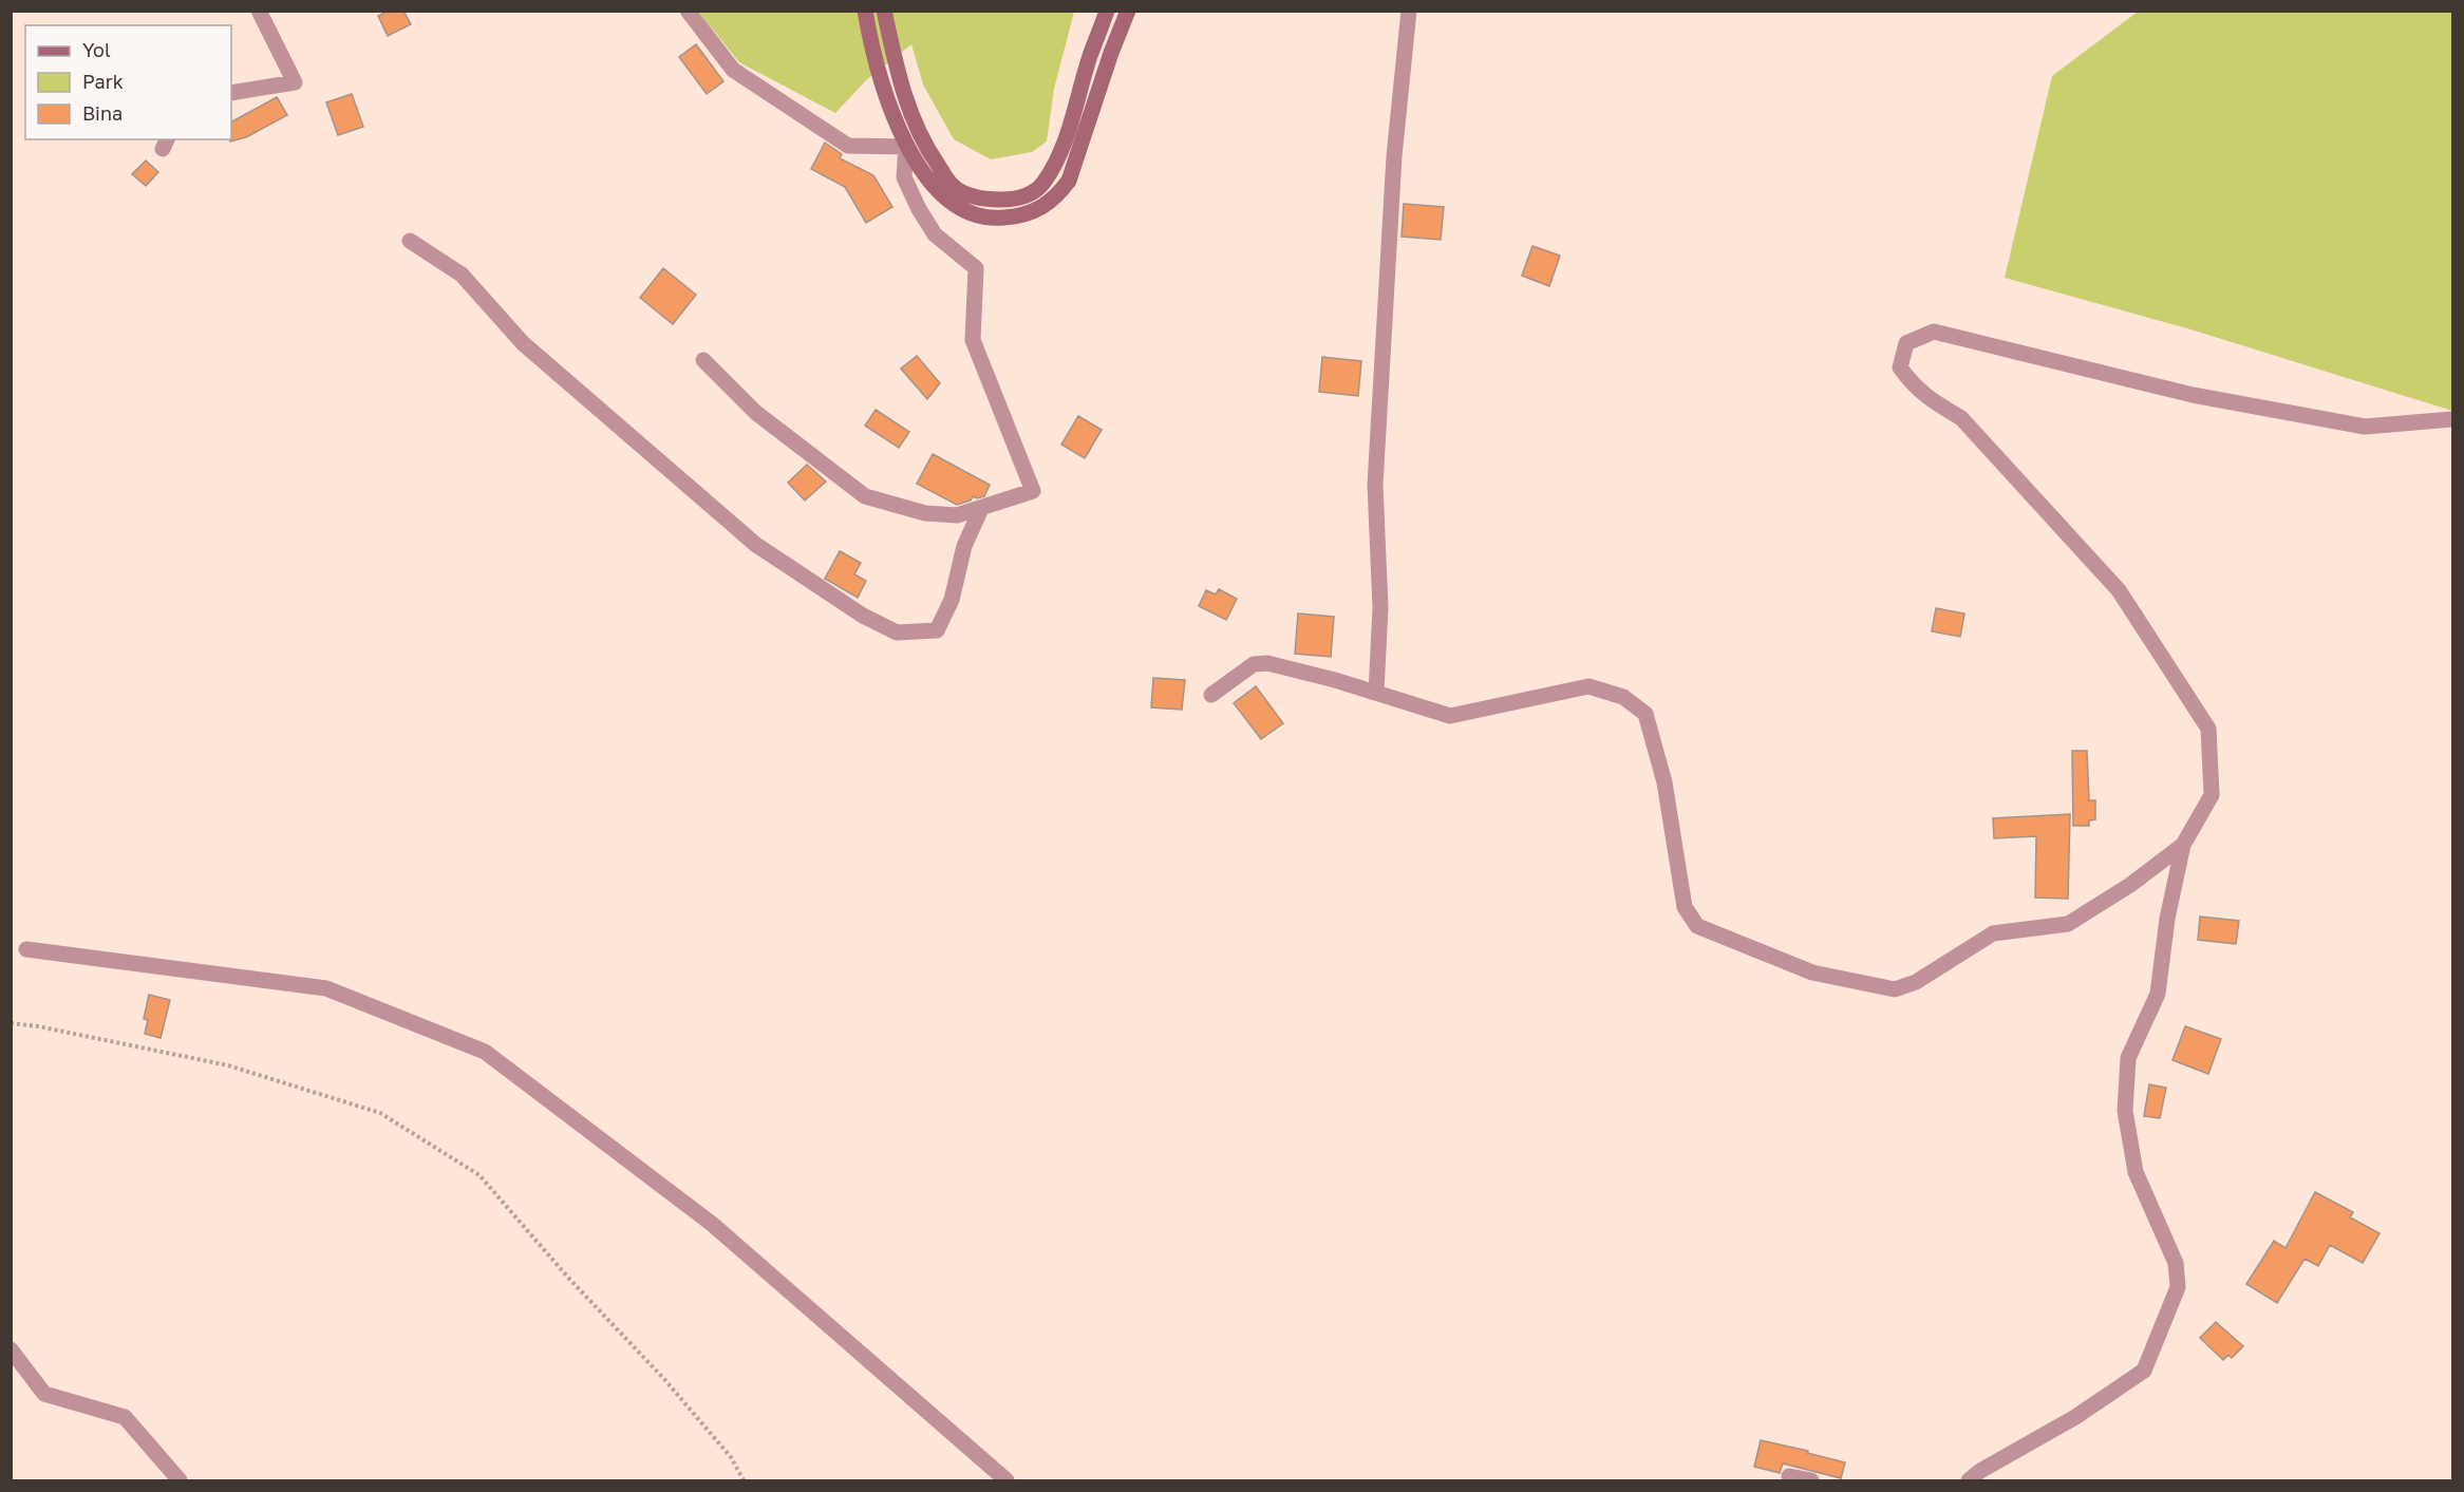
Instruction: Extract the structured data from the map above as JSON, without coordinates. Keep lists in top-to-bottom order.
{
  "legend": ["Yol", "Park", "Bina"]
}
